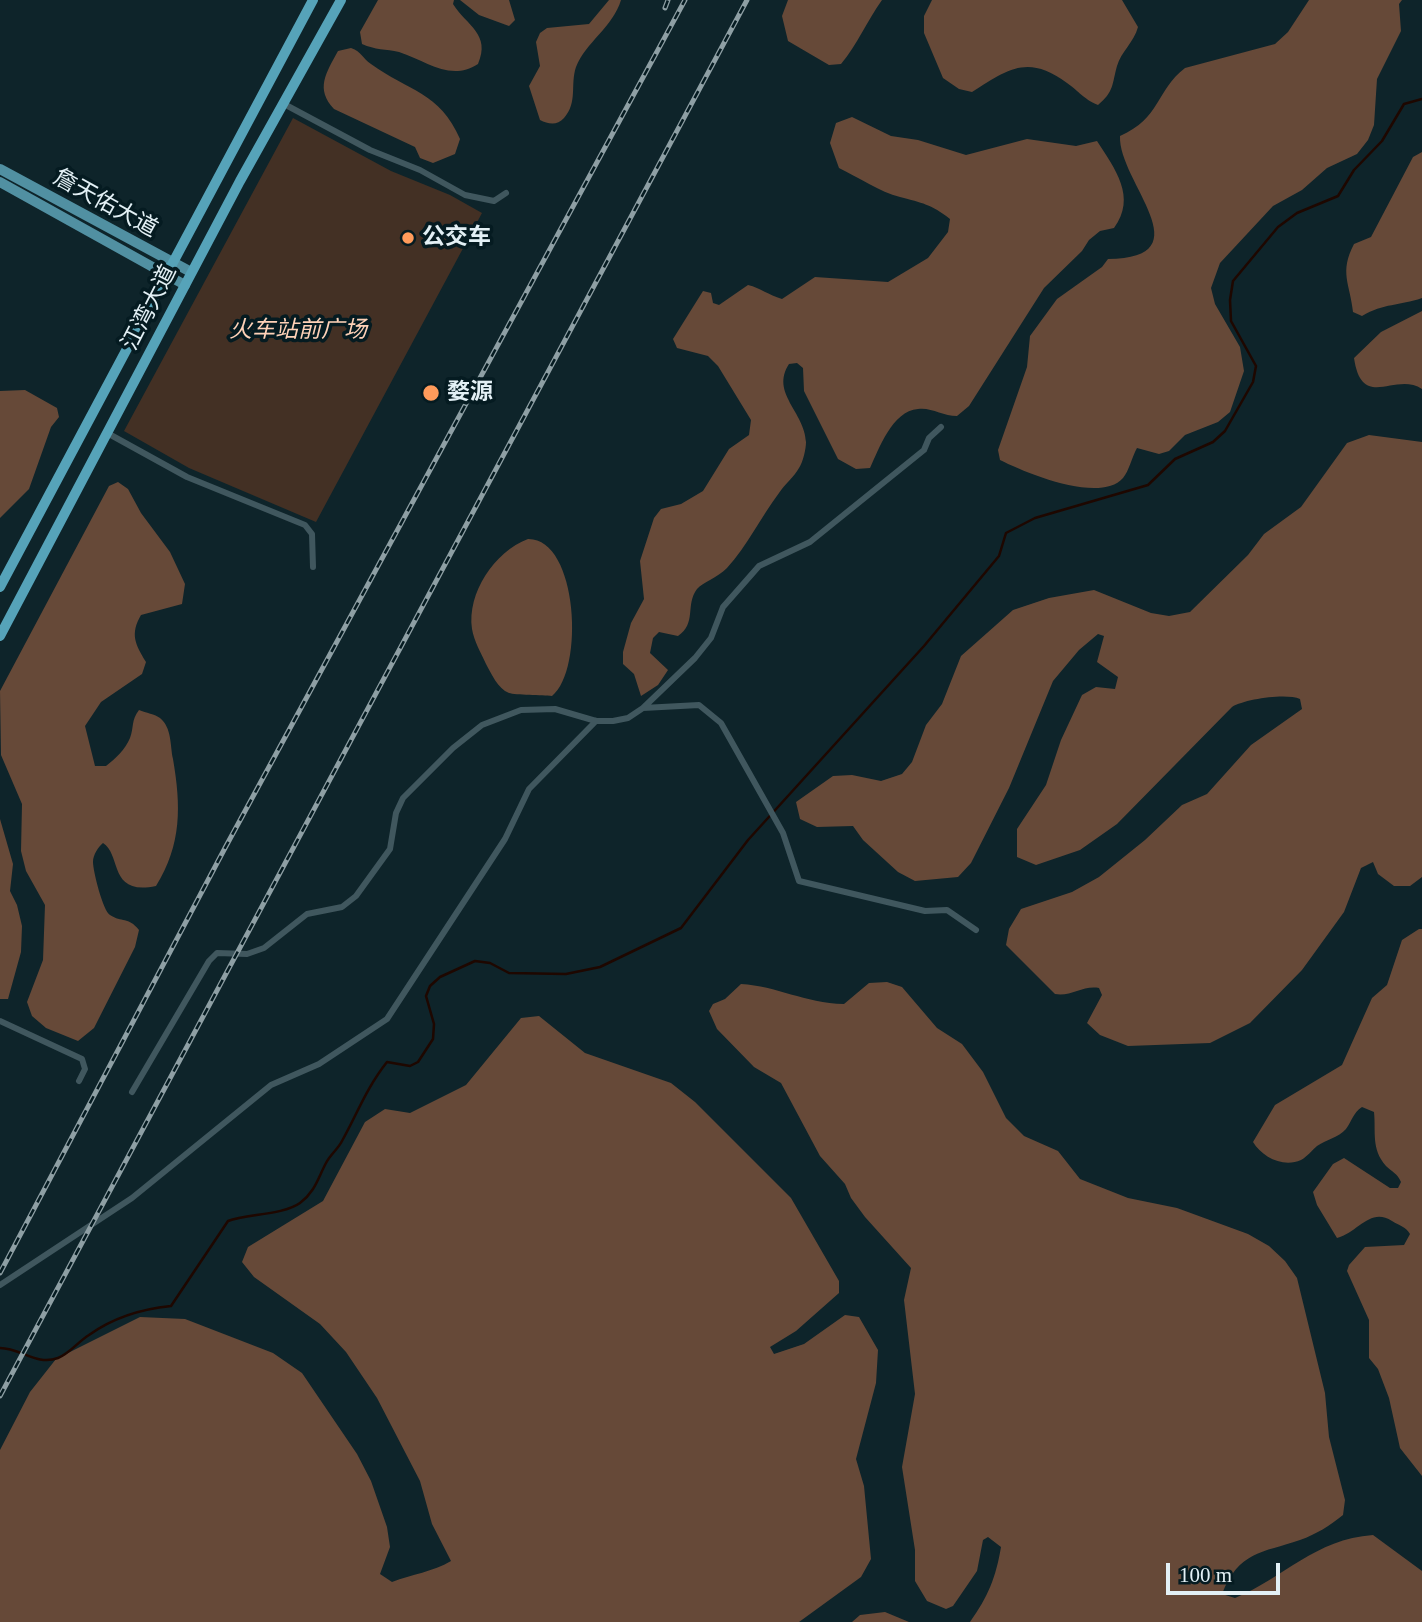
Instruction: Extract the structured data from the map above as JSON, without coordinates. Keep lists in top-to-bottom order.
{
  "streets": {
    "highway": ["江湾大道"],
    "main road": ["詹天佑大道"]
  },
  "crossings": [
    ["詹天佑大道", "江湾大道"]
  ],
  "parks": ["火车站前广场"],
  "places": ["公交车", "婺源"],
  "scale_bar": "100 m"
}
